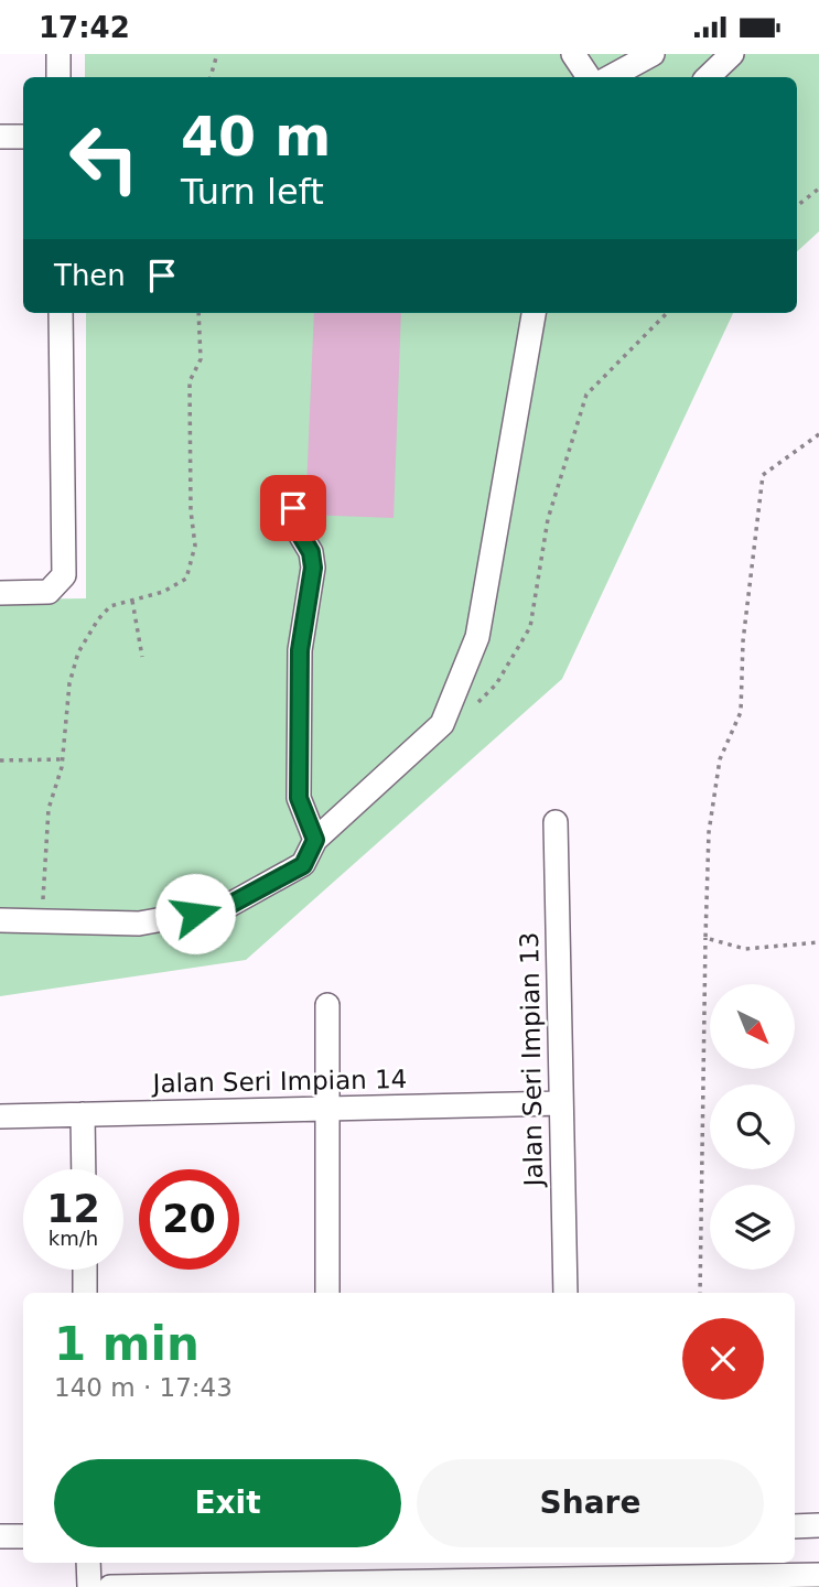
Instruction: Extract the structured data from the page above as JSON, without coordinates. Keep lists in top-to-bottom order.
{
  "streets": {
    "street": ["Jalan Seri Impian 13", "Jalan Seri Impian 14"]
  },
  "crossings": [
    ["Jalan Seri Impian 13", "Jalan Seri Impian 14"]
  ],
  "north": "bottom right",
  "page": {
    "status": "17:42",
    "turn": ["40 m", "Turn left"],
    "then": "Then",
    "speed": "12 km/h",
    "limit": "20",
    "heading": ["1 min", "140 m · 17:43"],
    "buttons": ["Exit", "Share"]
  }
}
